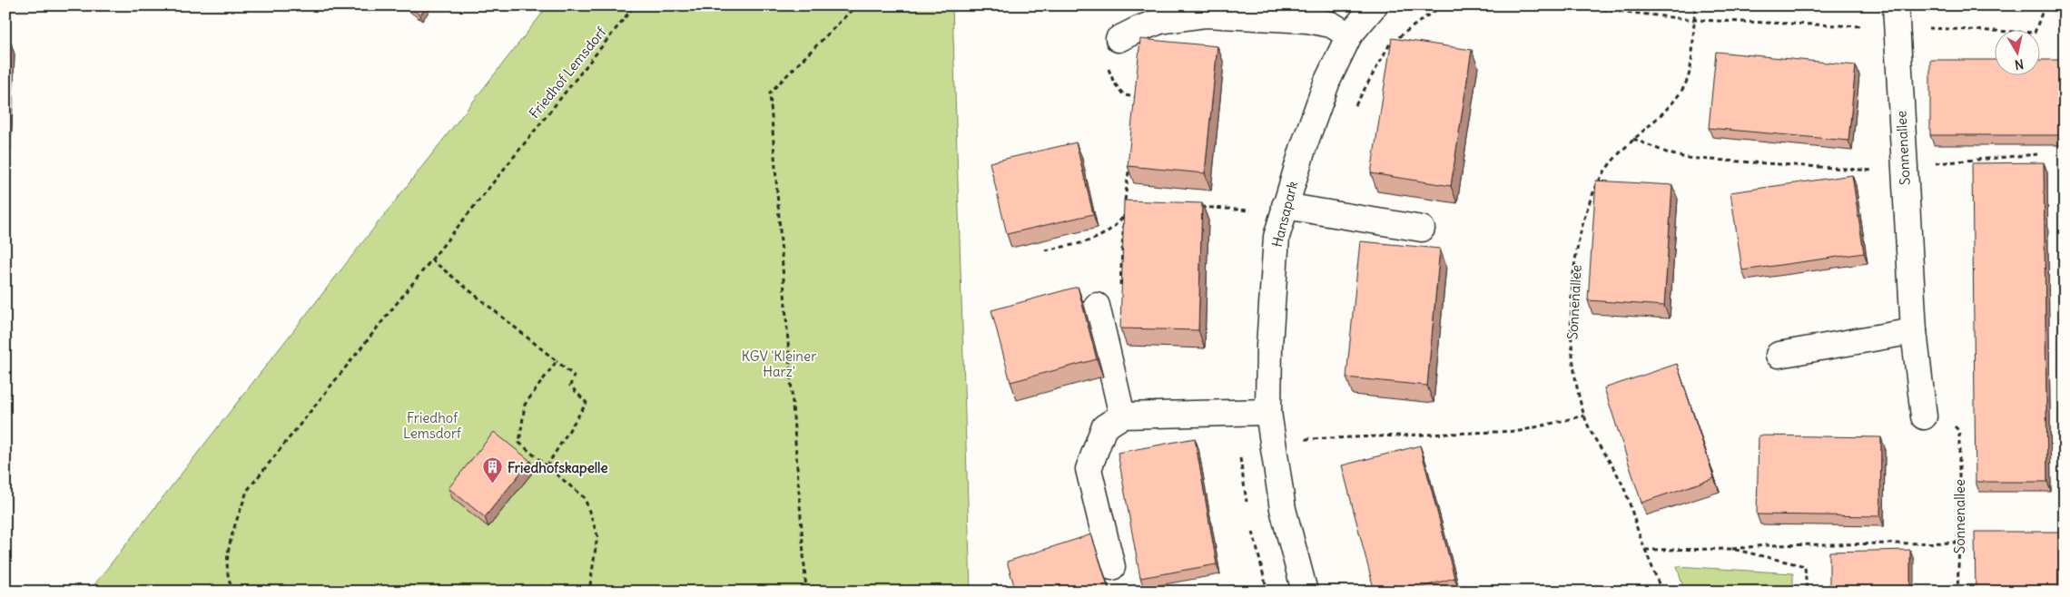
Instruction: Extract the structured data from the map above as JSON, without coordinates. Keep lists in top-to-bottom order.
{
  "streets": {
    "street": ["Sonnenallee", "Hansapark"],
    "path": ["Friedhof Lemsdorf"]
  },
  "parks": ["KGV 'Kleiner Harz'", "Friedhof Lemsdorf"],
  "places": {
    "building": ["Friedhofskapelle"]
  },
  "north": "bottom"
}
